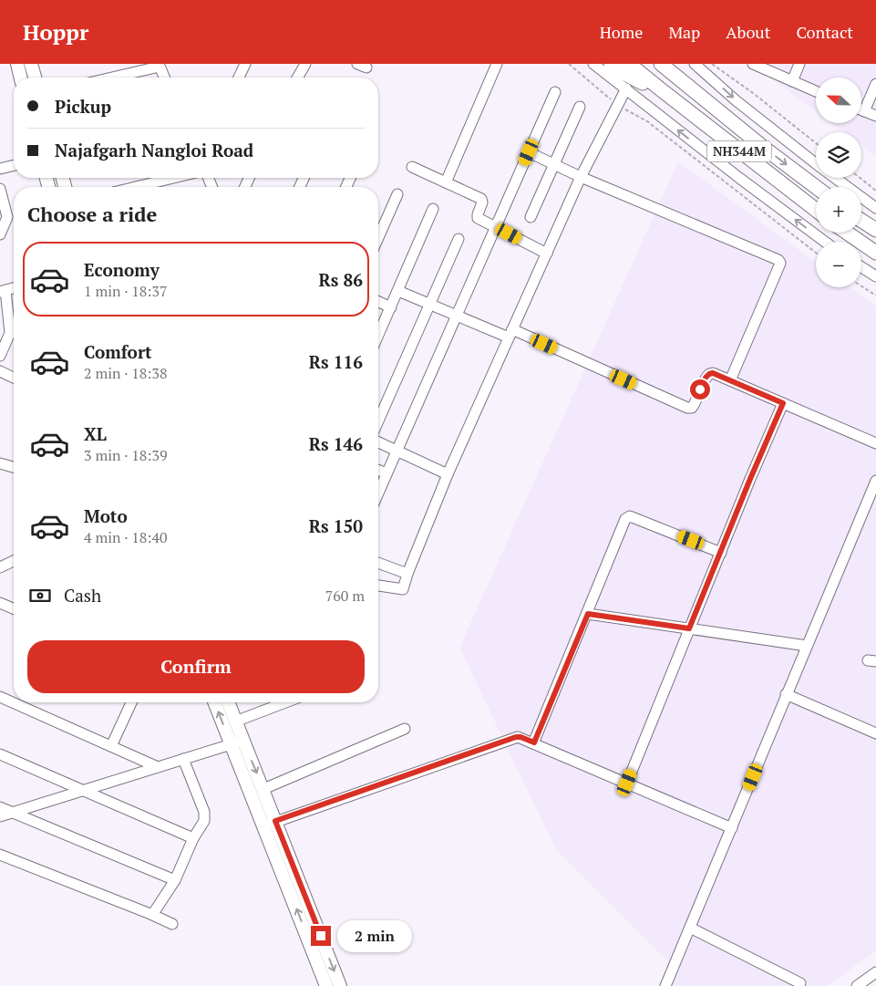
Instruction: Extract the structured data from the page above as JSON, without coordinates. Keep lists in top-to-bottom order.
{
  "streets": {
    "highway": ["NH344M"]
  },
  "north": "left",
  "page": {
    "header": "Hoppr",
    "nav": [
      "Home",
      "Map",
      "About",
      "Contact"
    ],
    "map_buttons": ["+", "−"],
    "banner": ["Pickup", "Najafgarh Nangloi Road"],
    "heading": "Choose a ride",
    "list": [
      {
        "name": "Economy",
        "note": "1 min · 18:37",
        "value": "Rs 86"
      },
      {
        "name": "Comfort",
        "note": "2 min · 18:38",
        "value": "Rs 116"
      },
      {
        "name": "XL",
        "note": "3 min · 18:39",
        "value": "Rs 146"
      },
      {
        "name": "Moto",
        "note": "4 min · 18:40",
        "value": "Rs 150"
      }
    ],
    "pay": ["Cash", "760 m"],
    "buttons": "Confirm",
    "bubble": "2 min"
  }
}
